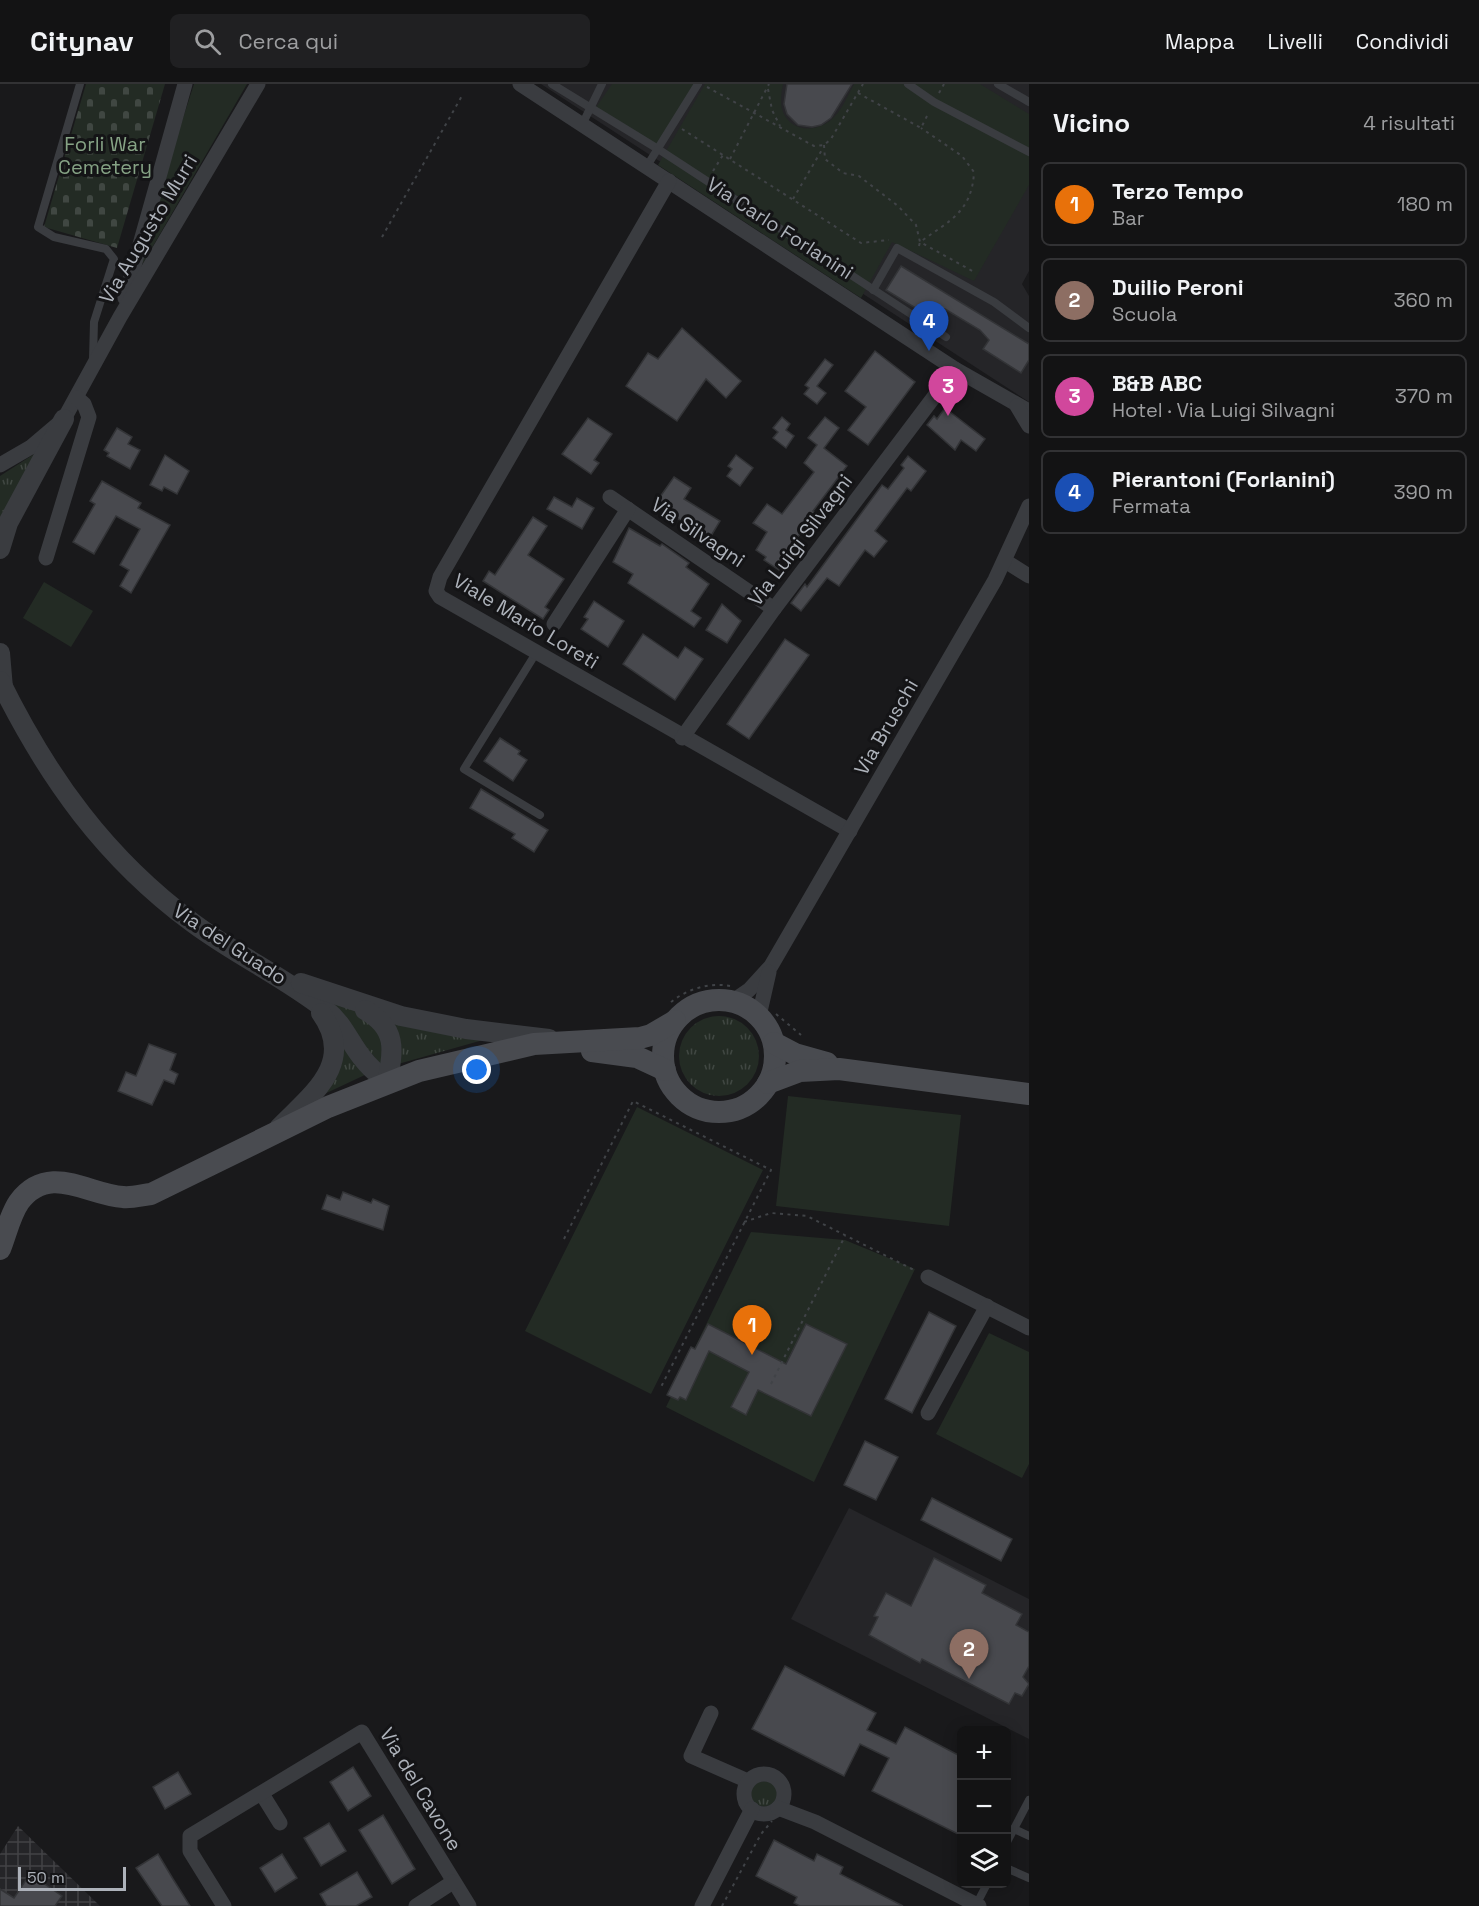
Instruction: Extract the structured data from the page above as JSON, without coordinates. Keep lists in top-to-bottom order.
{
  "streets": {
    "street": [
      "Via Carlo Forlanini",
      "Via Augusto Murri",
      "Via Silvagni",
      "Via Luigi Silvagni",
      "Viale Mario Loreti",
      "Via Bruschi",
      "Via del Guado",
      "Via del Cavone"
    ]
  },
  "crossings": [
    ["Via Carlo Forlanini", "Via Luigi Silvagni"],
    ["Via Carlo Forlanini", "Viale Mario Loreti"],
    ["Via Silvagni", "Via Luigi Silvagni"],
    ["Via Luigi Silvagni", "Viale Mario Loreti"],
    ["Viale Mario Loreti", "Via Bruschi"]
  ],
  "parks": ["Forli War Cemetery"],
  "scale_bar": "50 m",
  "page": {
    "header": "Citynav",
    "search": "Cerca qui",
    "nav": ["Mappa", "Livelli", "Condividi"],
    "heading": ["Vicino", "4 risultati"],
    "list": [
      {
        "mark": "1",
        "name": "Terzo Tempo",
        "note": "Bar",
        "value": "180 m"
      },
      {
        "mark": "2",
        "name": "Duilio Peroni",
        "note": "Scuola",
        "value": "360 m"
      },
      {
        "mark": "3",
        "name": "B&B ABC",
        "note": "Hotel · Via Luigi Silvagni",
        "value": "370 m"
      },
      {
        "mark": "4",
        "name": "Pierantoni (Forlanini)",
        "note": "Fermata",
        "value": "390 m"
      }
    ],
    "pins": [
      "4",
      "3",
      "1",
      "2"
    ],
    "map_buttons": ["+", "−"],
    "scale": "50 m"
  }
}
